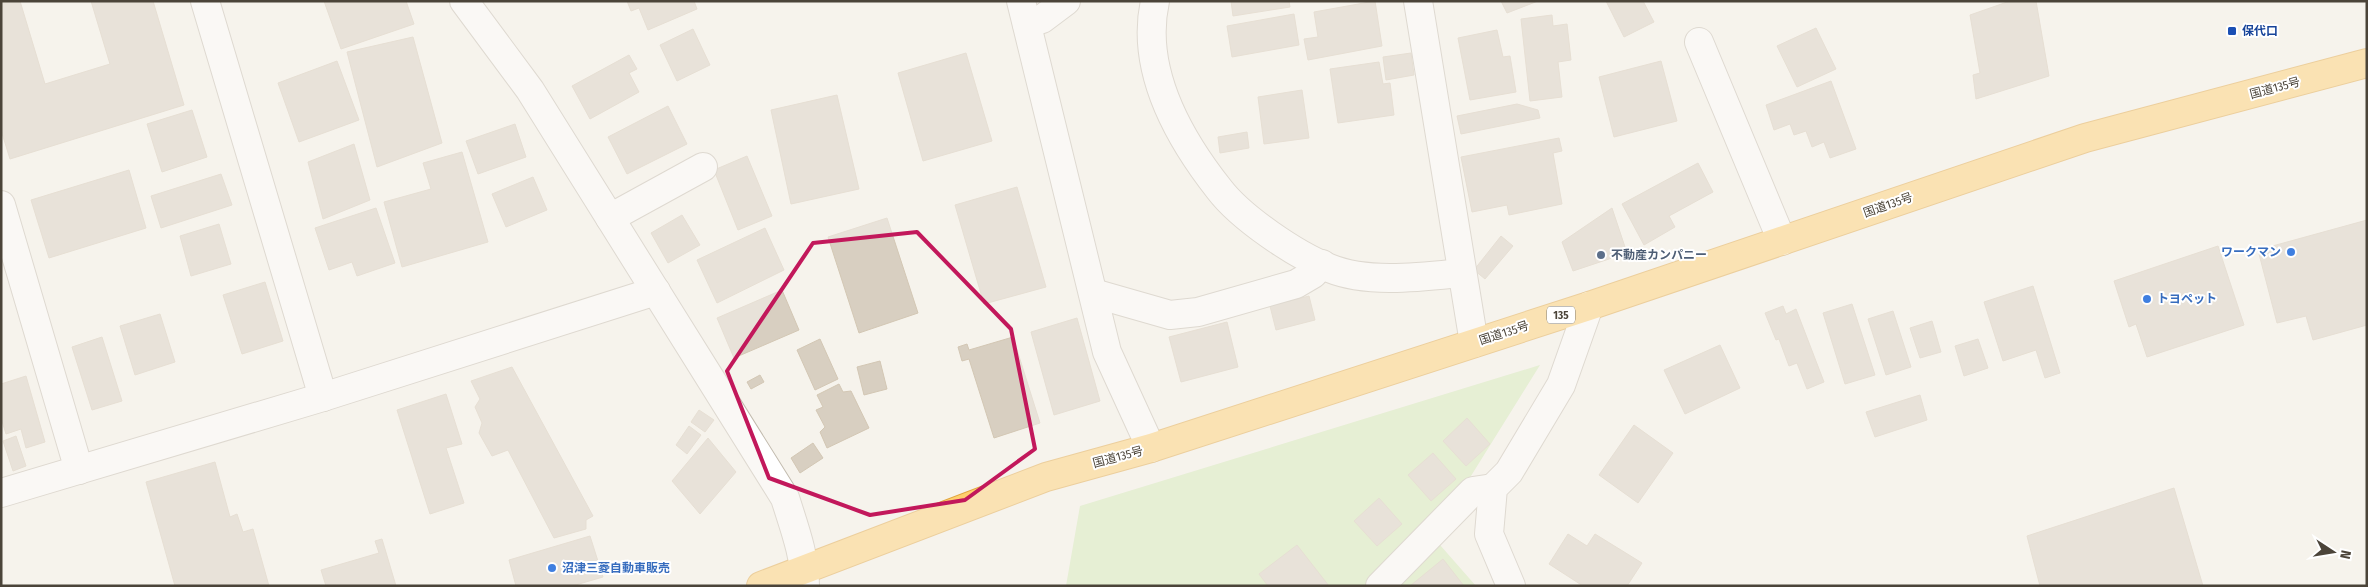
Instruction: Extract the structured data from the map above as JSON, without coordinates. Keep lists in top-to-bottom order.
{
  "streets": {
    "highway": ["国道135号", "135"]
  },
  "places": {
    "transit": ["保代口"],
    "other": [
      "ワークマン",
      "不動産カンパニー",
      "トヨペット",
      "沼津三菱自動車販売"
    ]
  },
  "north": "right"
}
